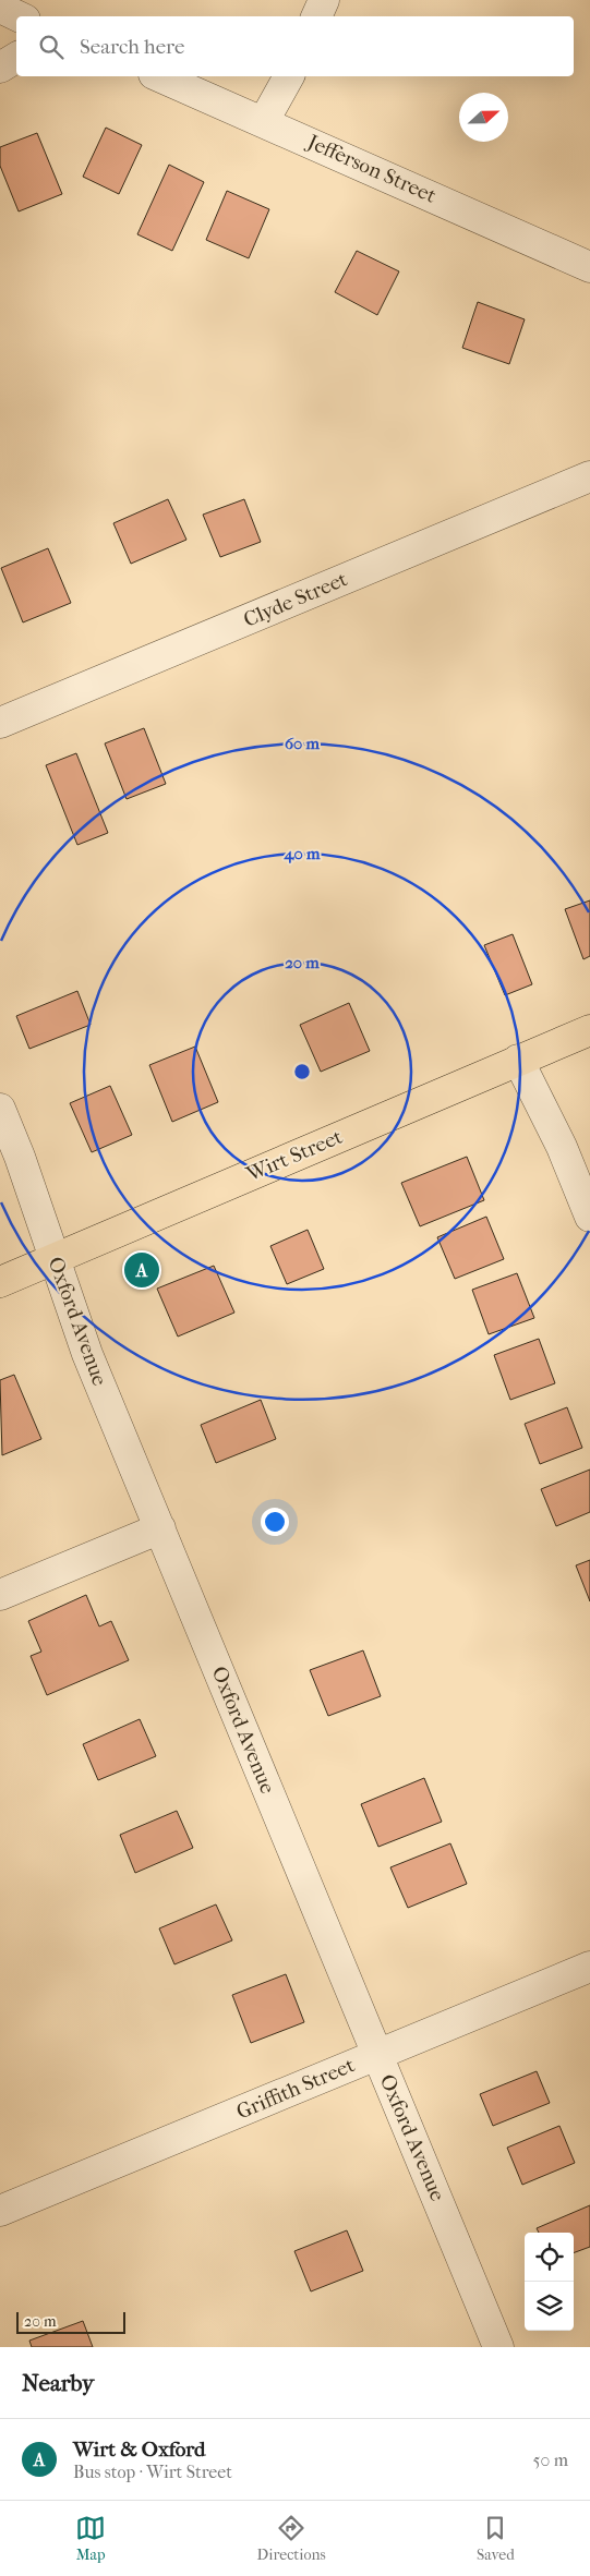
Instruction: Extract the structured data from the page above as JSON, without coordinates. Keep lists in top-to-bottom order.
{
  "streets": {
    "main road": ["Wirt Street"],
    "street": [
      "Jefferson Street",
      "Clyde Street",
      "Oxford Avenue",
      "Griffith Street"
    ]
  },
  "crossings": [
    ["Wirt Street", "Oxford Avenue"],
    ["Oxford Avenue", "Griffith Street"]
  ],
  "scale_bar": "20 m",
  "north": "right",
  "page": {
    "search": "Search here",
    "pins": "A",
    "scale": "20 m",
    "heading": "Nearby",
    "list": [
      {
        "mark": "A",
        "name": "Wirt & Oxford",
        "note": "Bus stop · Wirt Street",
        "value": "50 m"
      }
    ],
    "nav": ["Map", "Directions", "Saved"]
  },
  "rings": ["60 m", "40 m", "20 m"]
}
